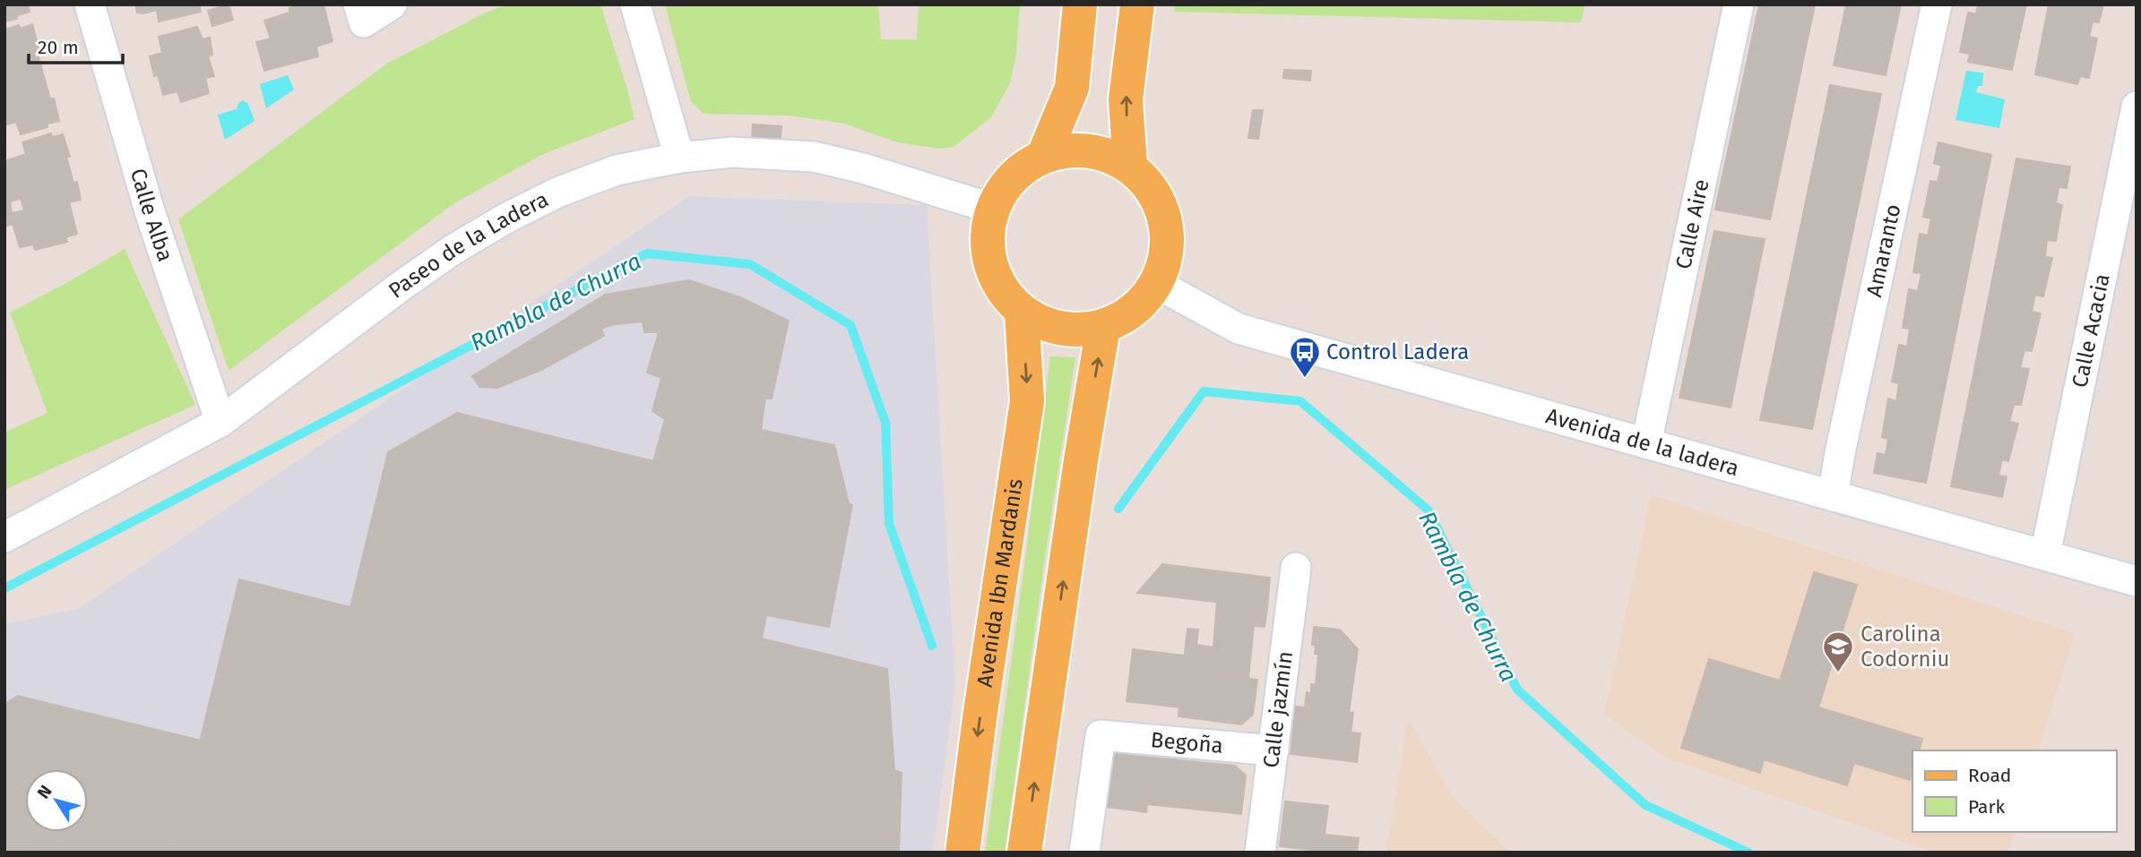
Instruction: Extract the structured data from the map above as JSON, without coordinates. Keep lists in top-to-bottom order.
{
  "streets": {
    "main road": ["Avenida Ibn Mardanis"],
    "street": [
      "Calle Alba",
      "Calle Aire",
      "Paseo de la Ladera",
      "Amaranto",
      "Calle Acacia",
      "Avenida de la ladera",
      "Calle jazmín",
      "Begoña"
    ]
  },
  "crossings": [
    ["Calle Alba", "Paseo de la Ladera"],
    ["Calle Aire", "Avenida de la ladera"],
    ["Paseo de la Ladera", "Avenida de la ladera"],
    ["Paseo de la Ladera", "Avenida Ibn Mardanis"],
    ["Amaranto", "Avenida de la ladera"],
    ["Calle Acacia", "Avenida de la ladera"],
    ["Avenida de la ladera", "Avenida Ibn Mardanis"],
    ["Calle jazmín", "Begoña"]
  ],
  "water": ["Rambla de Churra"],
  "places": {
    "bus stop": ["Control Ladera"],
    "school or university": ["Carolina Codorniu"]
  },
  "legend": ["Road", "Park"],
  "scale_bar": "20 m",
  "north": "top left"
}
